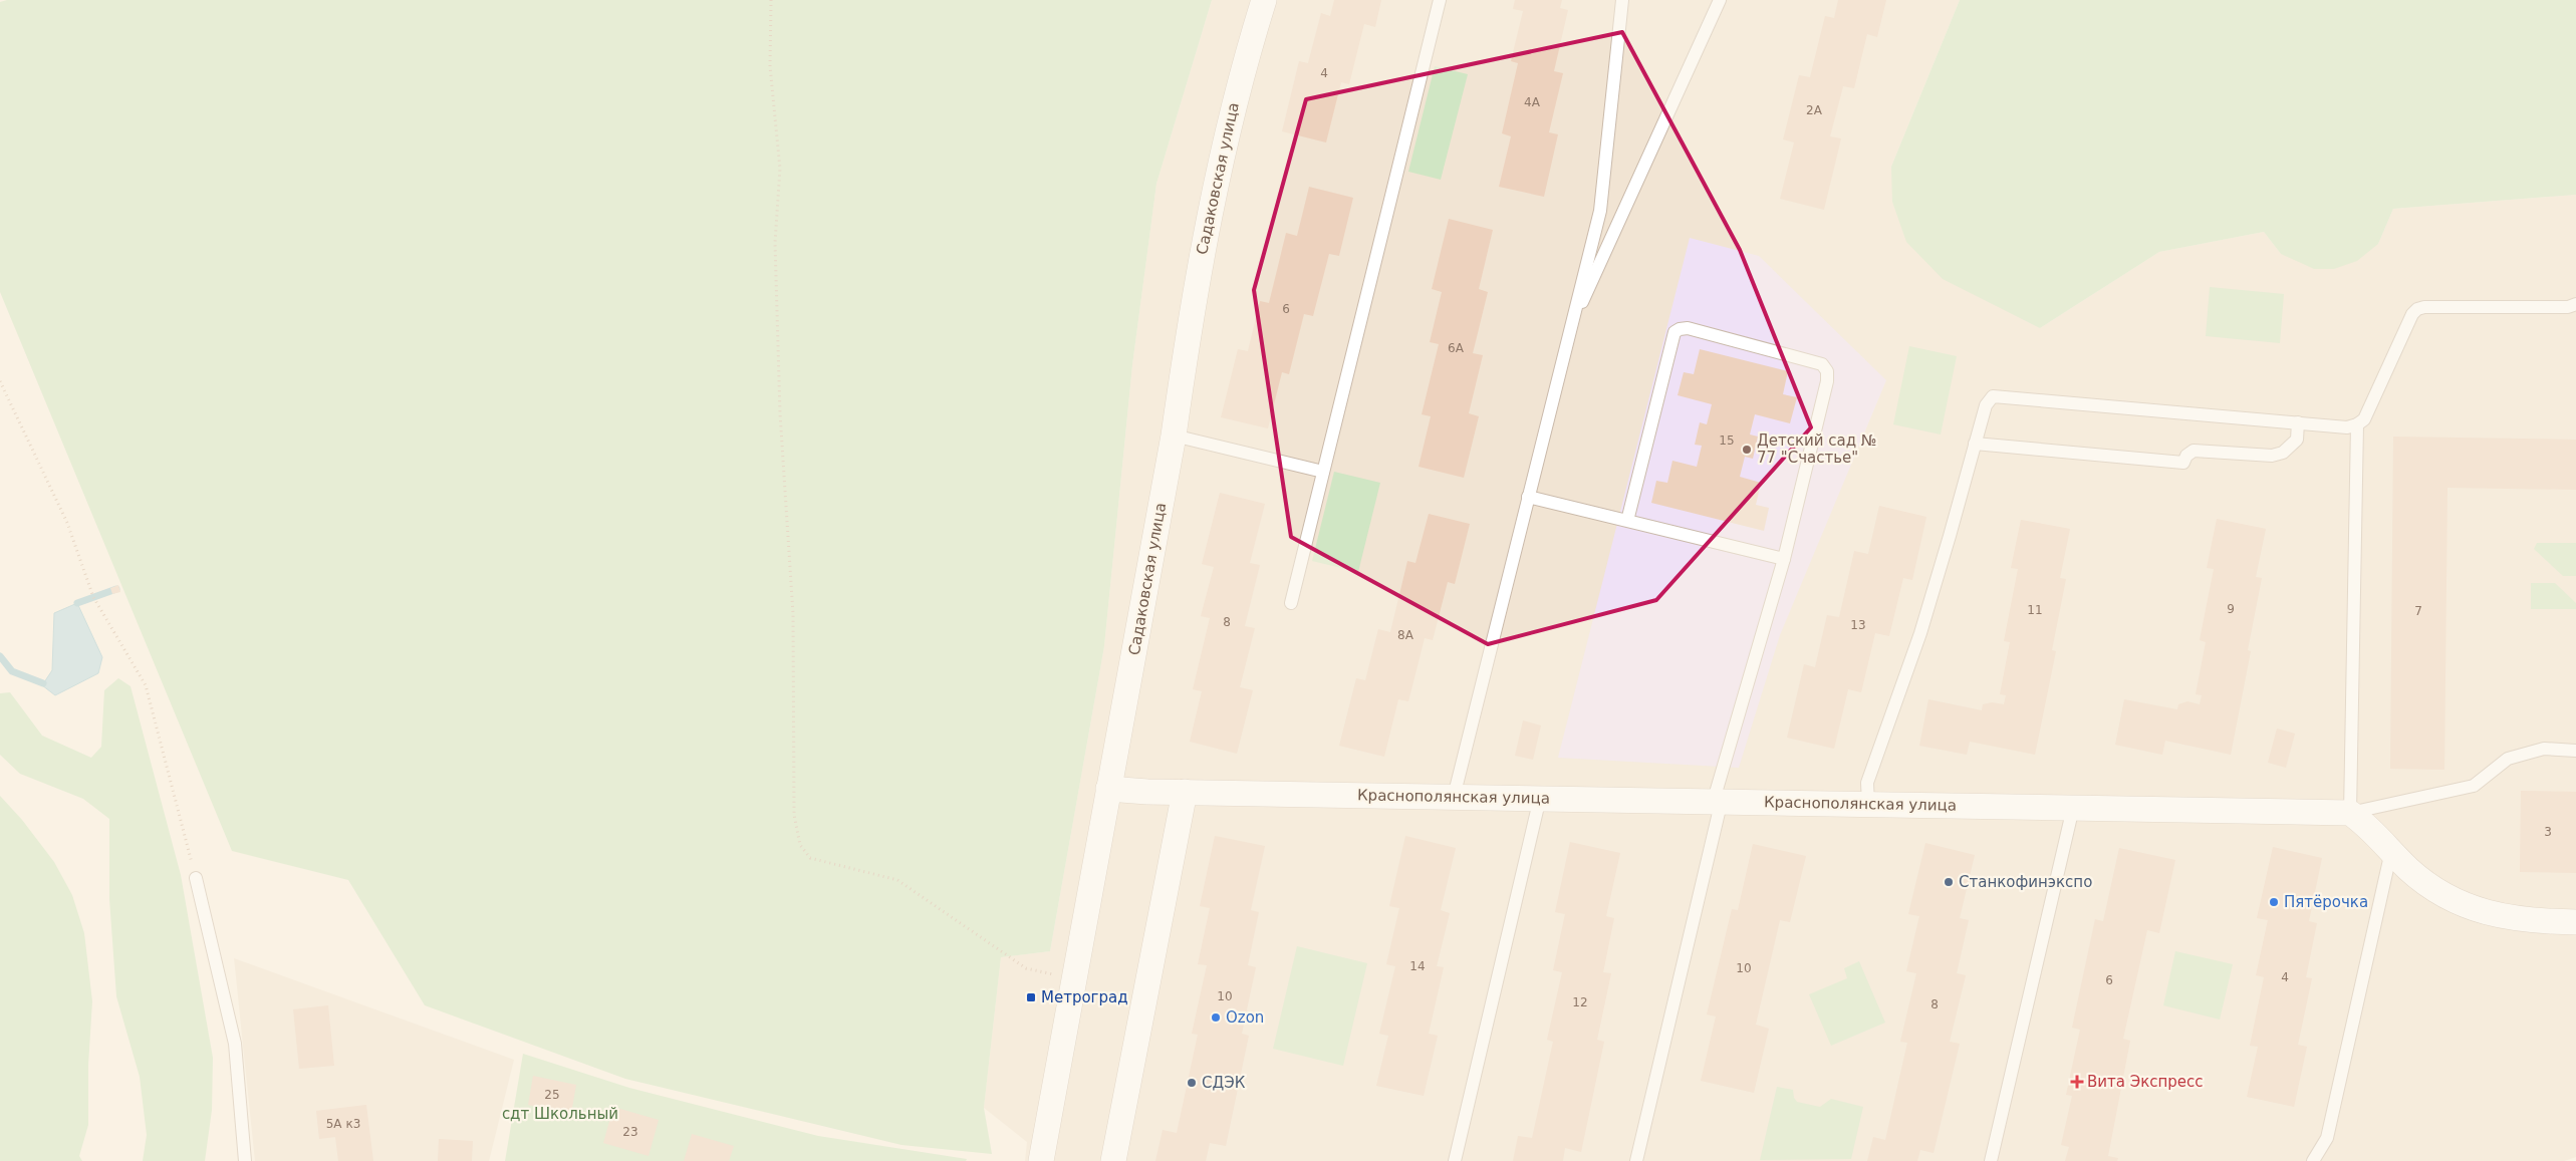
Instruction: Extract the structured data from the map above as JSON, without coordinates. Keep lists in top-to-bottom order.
{
  "streets": {
    "street": ["Садаковская улица", "Краснополянская улица"]
  },
  "crossings": [
    ["Садаковская улица", "Краснополянская улица"]
  ],
  "parks": ["сдт Школьный"],
  "places": {
    "other": [
      "Детский сад № 77 \"Счастье\"",
      "Станкофинэкспо",
      "Пятёрочка",
      "Ozon",
      "СДЭК"
    ],
    "transit": ["Метроград"],
    "health": ["Вита Экспресс"]
  },
  "house_numbers": [
    "4",
    "4А",
    "2А",
    "6",
    "6А",
    "15",
    "9",
    "11",
    "7",
    "8",
    "13",
    "8А",
    "3",
    "14",
    "10",
    "4",
    "6",
    "10",
    "12",
    "8",
    "25",
    "5А к3",
    "23"
  ]
}
